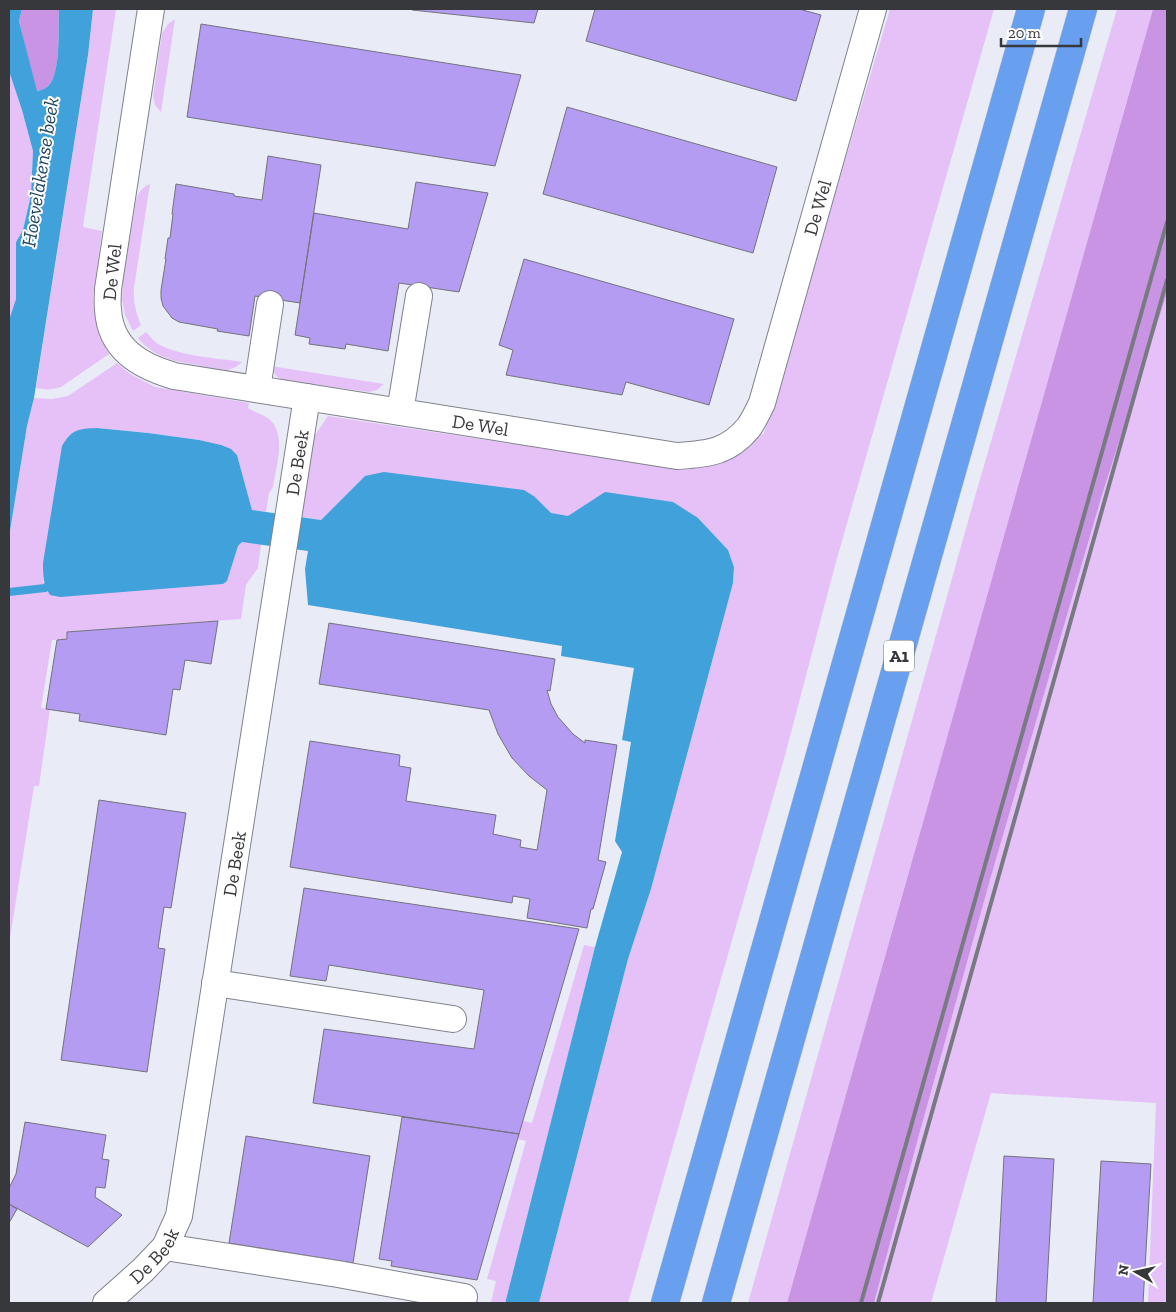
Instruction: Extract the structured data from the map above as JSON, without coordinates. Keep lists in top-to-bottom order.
{
  "streets": {
    "highway": ["A1"],
    "street": ["De Wel", "De Beek"]
  },
  "crossings": [
    ["De Wel", "De Beek"]
  ],
  "water": ["Hoevelakense beek"],
  "scale_bar": "20 m",
  "north": "left"
}
